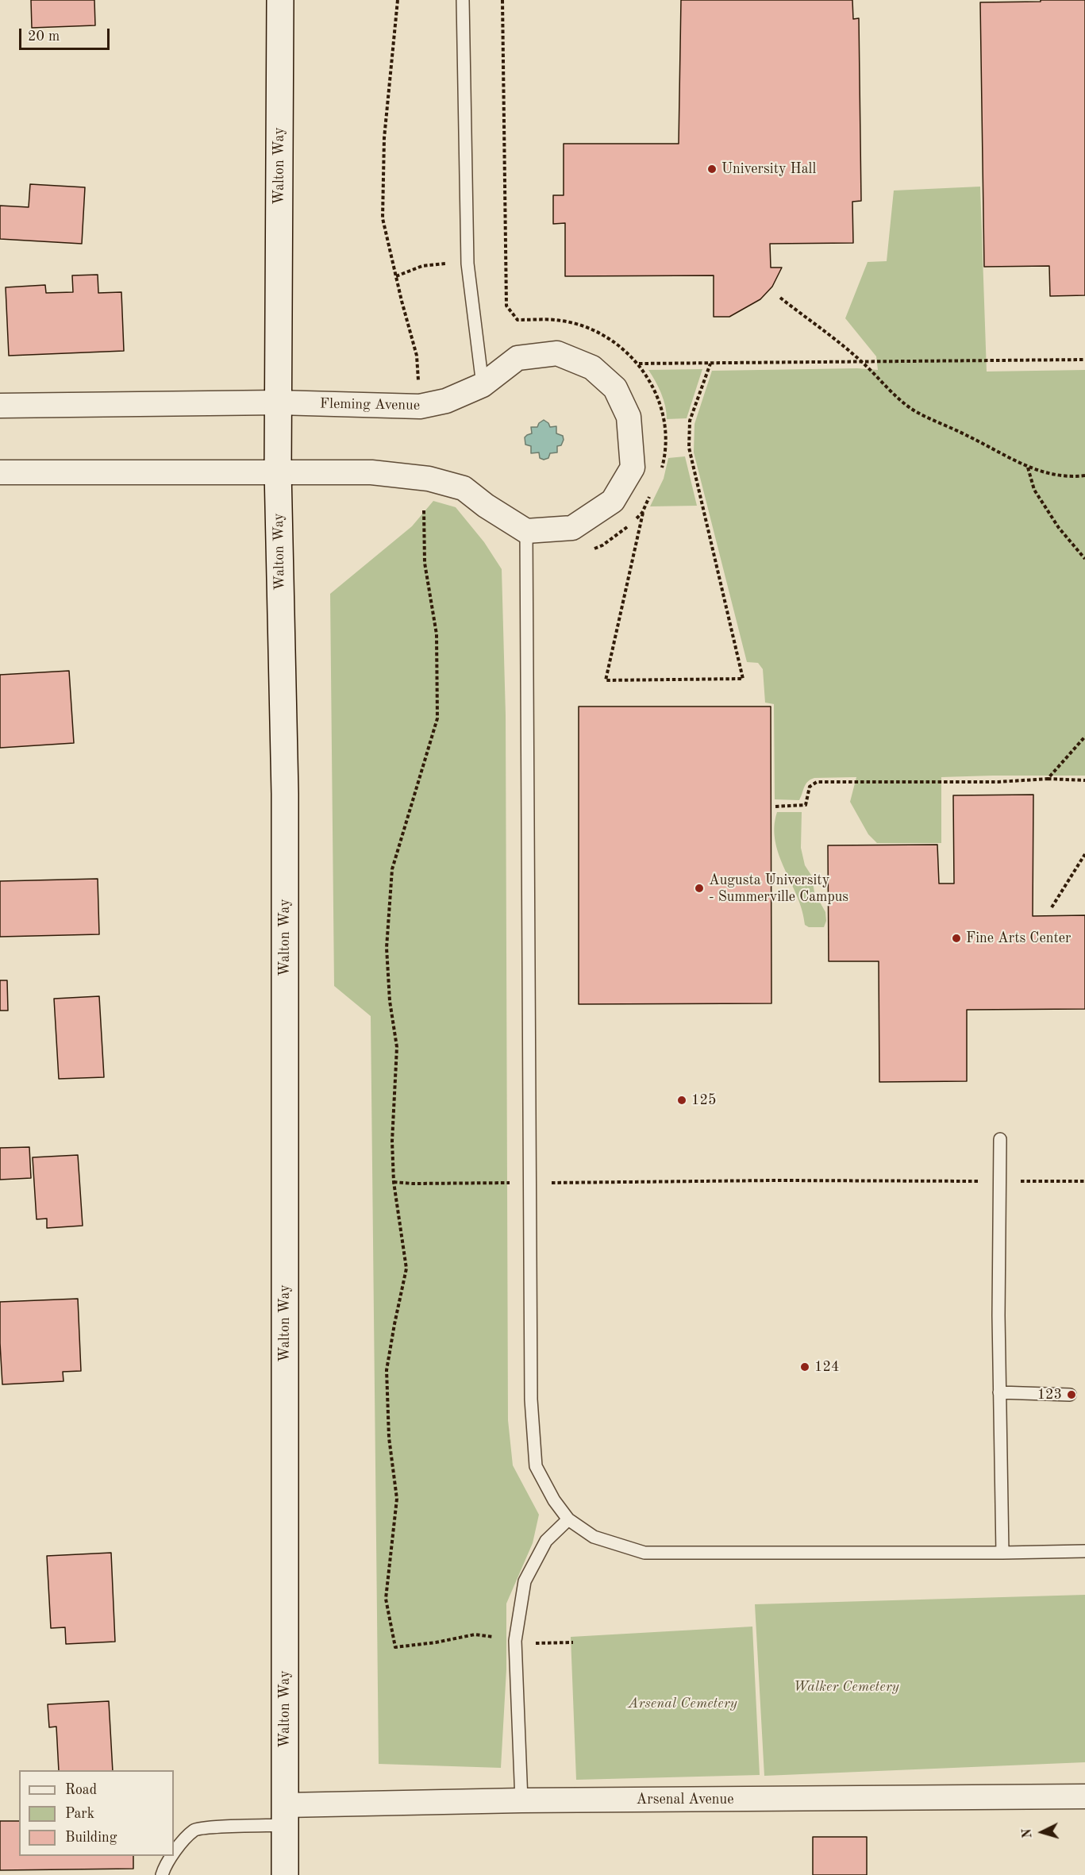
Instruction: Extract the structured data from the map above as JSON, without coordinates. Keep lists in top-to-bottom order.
{
  "streets": {
    "main road": ["Walton Way"],
    "street": ["Fleming Avenue", "Arsenal Avenue"]
  },
  "crossings": [
    ["Walton Way", "Fleming Avenue"],
    ["Walton Way", "Arsenal Avenue"]
  ],
  "parks": ["Walker Cemetery", "Arsenal Cemetery"],
  "places": [
    "University Hall",
    "Augusta University - Summerville Campus",
    "Fine Arts Center",
    "125",
    "124",
    "123"
  ],
  "legend": ["Road", "Park", "Building"],
  "scale_bar": "20 m",
  "north": "left"
}
